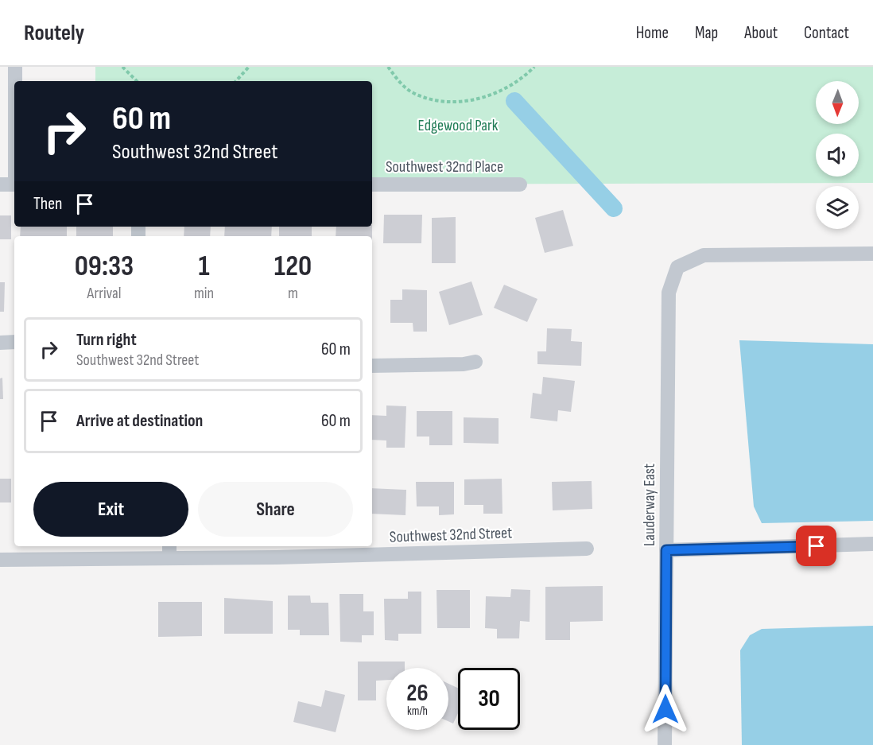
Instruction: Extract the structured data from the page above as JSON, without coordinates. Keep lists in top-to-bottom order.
{
  "streets": {
    "street": ["Southwest 32nd Place", "Lauderway East", "Southwest 32nd Street"]
  },
  "parks": ["Edgewood Park"],
  "north": "bottom",
  "page": {
    "header": "Routely",
    "nav": [
      "Home",
      "Map",
      "About",
      "Contact"
    ],
    "turn": ["60 m", "Southwest 32nd Street"],
    "then": "Then",
    "eta": [
      "09:33",
      "Arrival",
      "1",
      "min",
      "120",
      "m"
    ],
    "list": [
      {
        "name": "Turn right",
        "note": "Southwest 32nd Street",
        "value": "60 m"
      },
      {
        "name": "Arrive at destination",
        "value": "60 m"
      }
    ],
    "buttons": ["Exit", "Share"],
    "speed": "26 km/h",
    "limit": "30"
  }
}
